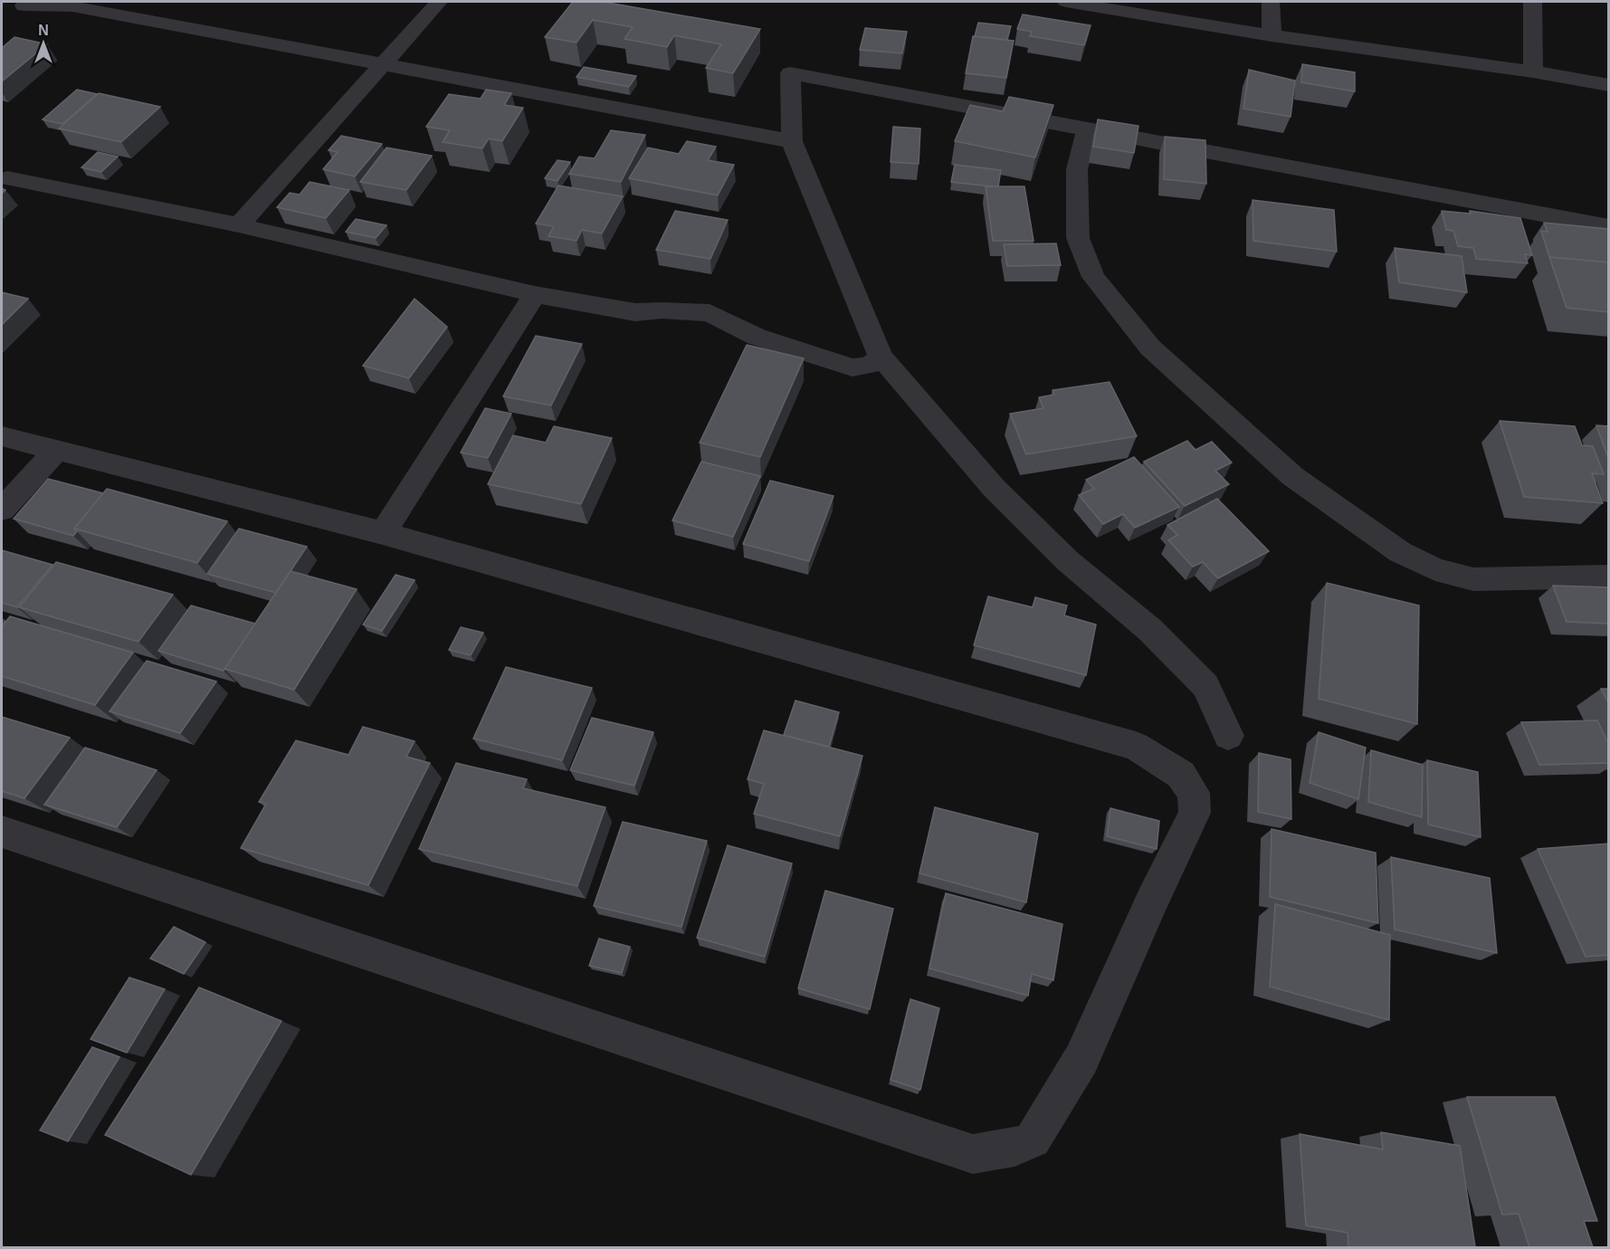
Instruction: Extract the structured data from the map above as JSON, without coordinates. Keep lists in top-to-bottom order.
{
  "north": "top"
}
